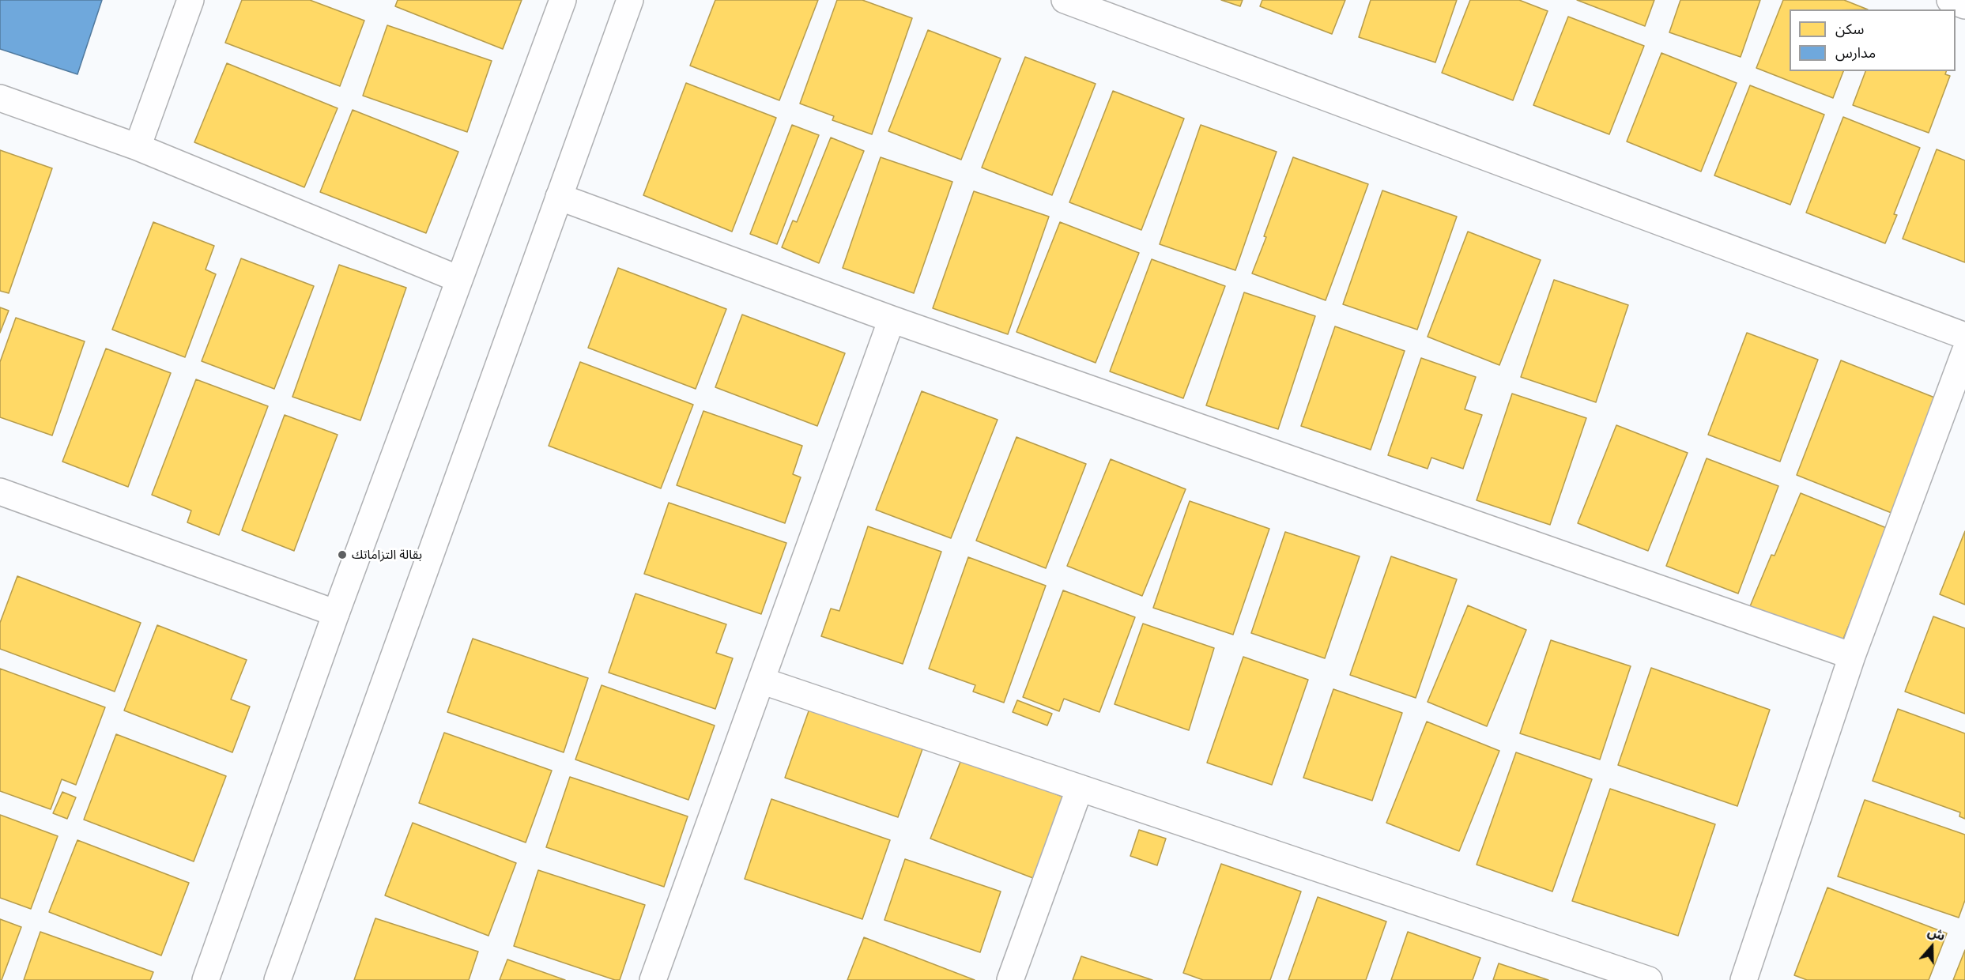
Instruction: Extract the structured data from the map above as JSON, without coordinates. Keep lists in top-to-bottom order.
{
  "places": ["بقالة التزاماتك"],
  "legend": ["سكن", "مدارس"],
  "north": "top"
}
